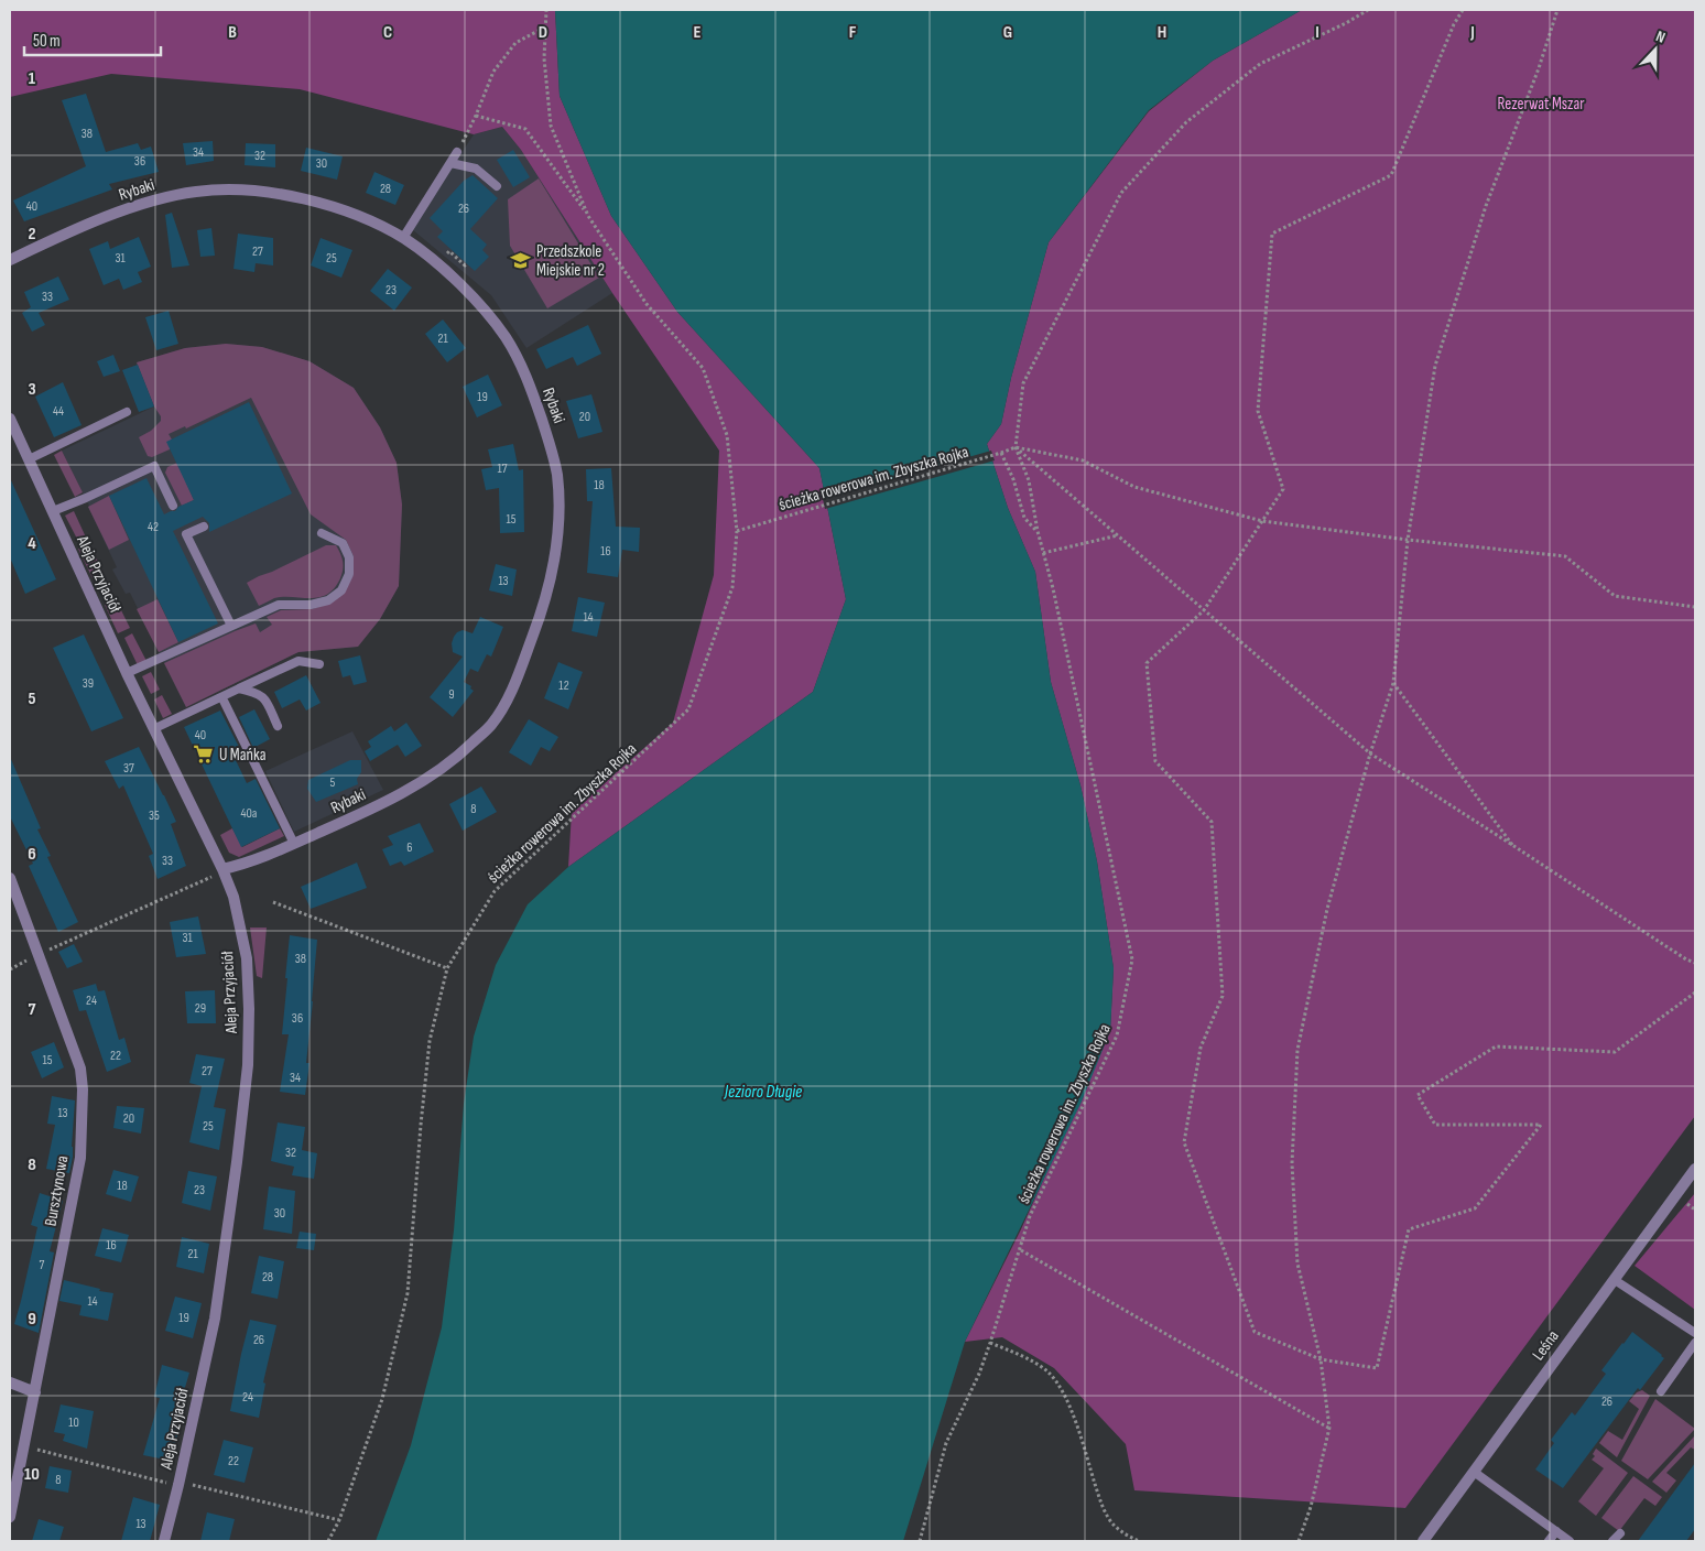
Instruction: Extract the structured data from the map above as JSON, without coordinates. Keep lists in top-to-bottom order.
{
  "streets": {
    "street": [
      "Rybaki",
      "Aleja Przyjaciół",
      "Bursztynowa",
      "Leśna"
    ],
    "path": ["ścieżka rowerowa im. Zbyszka Rojka"]
  },
  "crossings": [
    ["Rybaki", "Aleja Przyjaciół"]
  ],
  "water": ["Jezioro Długie"],
  "parks": ["Rezerwat Mszar"],
  "places": {
    "school or university": ["Przedszkole Miejskie nr 2"],
    "supermarket": ["U Mańka"]
  },
  "house_numbers": [
    "38",
    "34",
    "32",
    "36",
    "30",
    "28",
    "40",
    "26",
    "27",
    "31",
    "25",
    "23",
    "33",
    "21",
    "19",
    "44",
    "20",
    "17",
    "18",
    "15",
    "42",
    "16",
    "13",
    "14",
    "39",
    "12",
    "9",
    "40",
    "37",
    "5",
    "8",
    "40a",
    "35",
    "6",
    "33",
    "31",
    "38",
    "24",
    "29",
    "36",
    "22",
    "15",
    "27",
    "34",
    "13",
    "20",
    "25",
    "32",
    "18",
    "23",
    "30",
    "16",
    "21",
    "7",
    "28",
    "14",
    "19",
    "26",
    "24",
    "26",
    "10",
    "22",
    "8",
    "13"
  ],
  "scale_bar": "50 m",
  "north": "top",
  "grid": {
    "columns": [
      "B",
      "C",
      "D",
      "E",
      "F",
      "G",
      "H",
      "I",
      "J"
    ],
    "rows": [
      "1",
      "2",
      "3",
      "4",
      "5",
      "6",
      "7",
      "8",
      "9",
      "10"
    ]
  }
}
